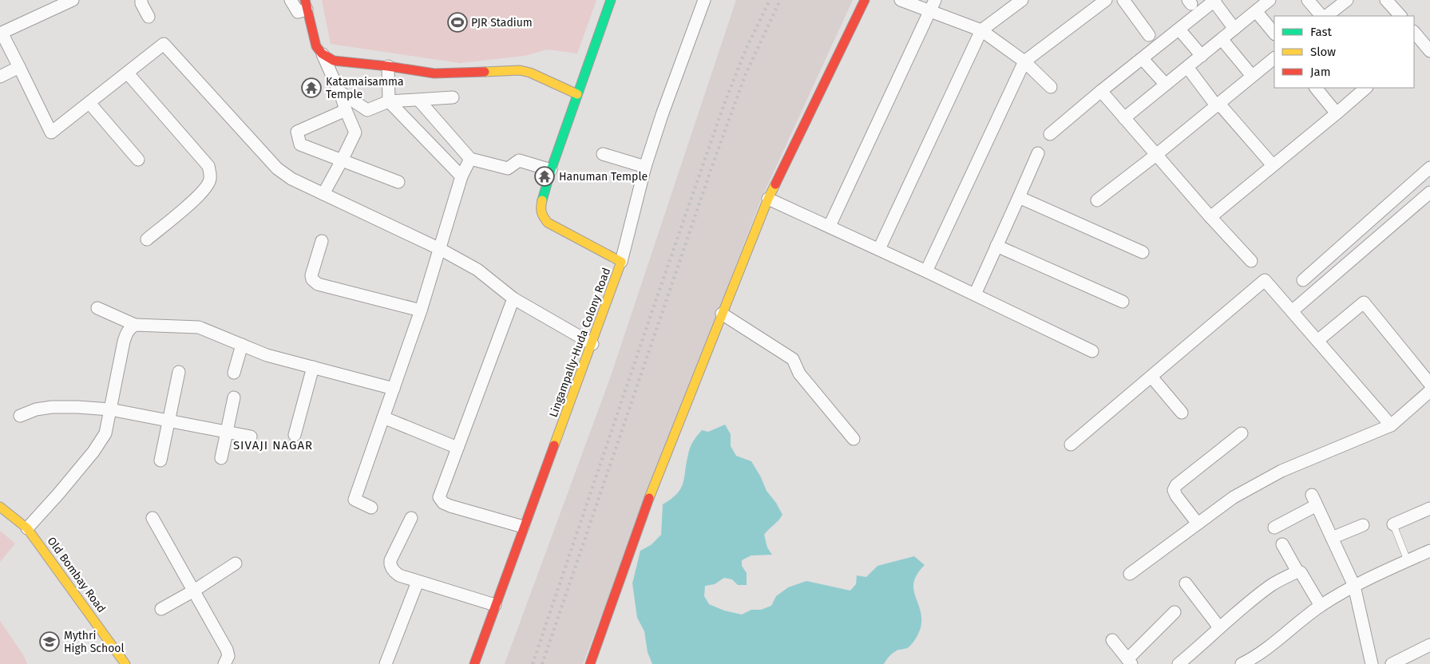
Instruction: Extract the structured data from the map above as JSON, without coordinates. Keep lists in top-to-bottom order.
{
  "streets": {
    "street": ["Lingampally-Huda Colony Road", "Old Bombay Road"]
  },
  "districts": ["SIVAJI NAGAR"],
  "places": {
    "sports": ["PJR Stadium"],
    "temple": ["Katamaisamma Temple", "Hanuman Temple"],
    "school or university": ["Mythri High School"]
  },
  "legend": ["Fast", "Slow", "Jam"]
}
